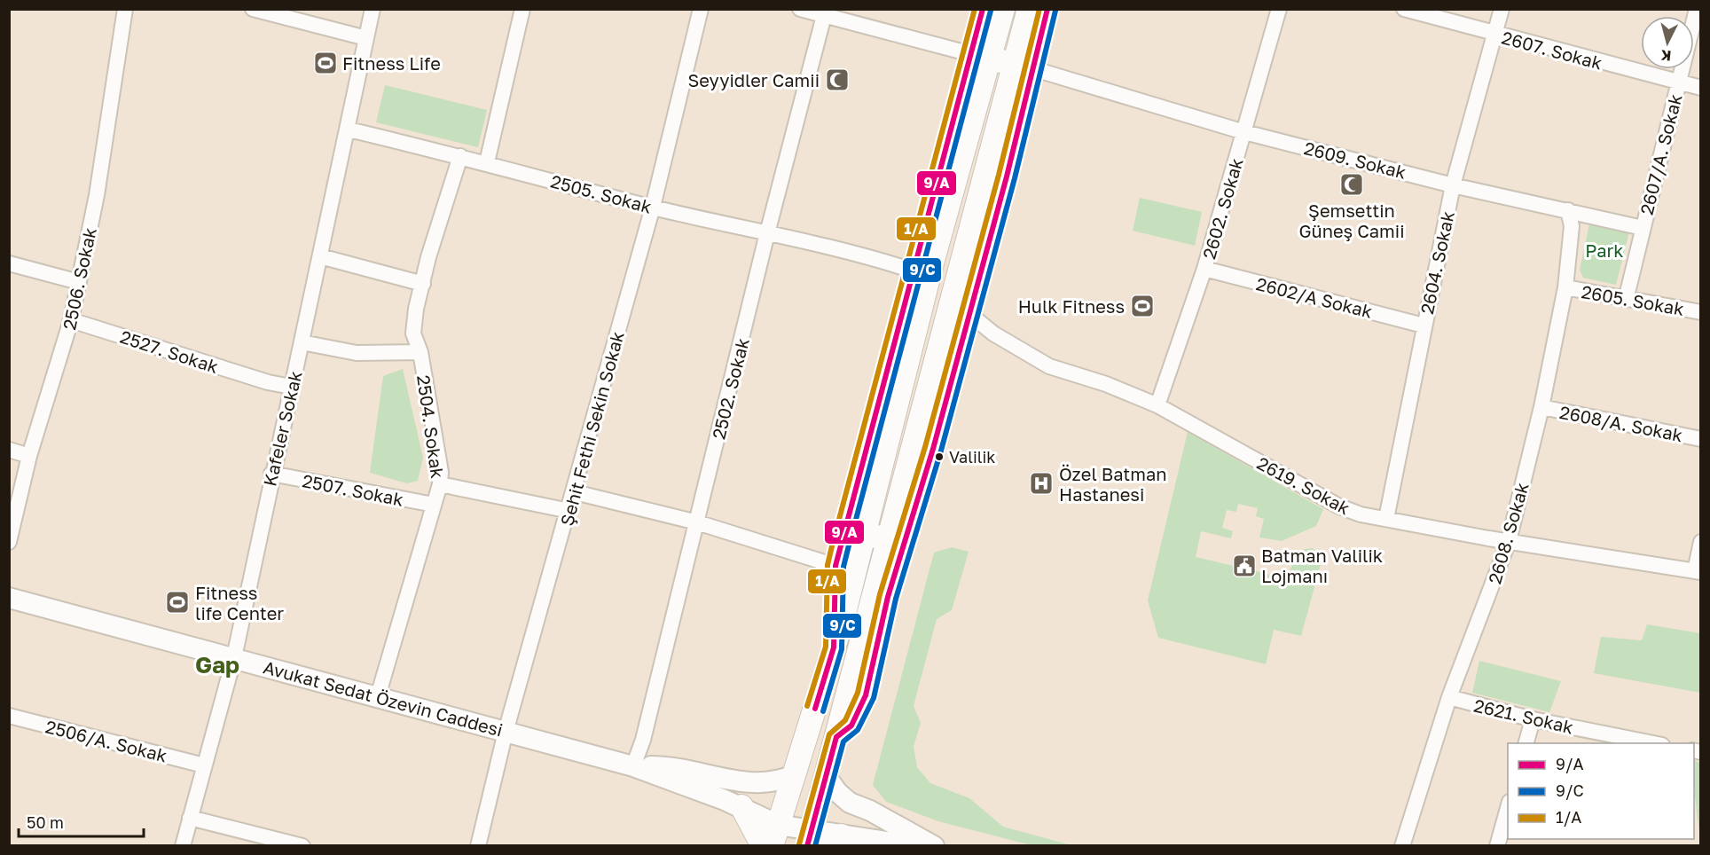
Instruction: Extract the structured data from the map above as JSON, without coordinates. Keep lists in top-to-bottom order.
{
  "streets": {
    "street": [
      "2607. Sokak",
      "2607/A. Sokak",
      "2609. Sokak",
      "2505. Sokak",
      "2602. Sokak",
      "2604. Sokak",
      "2506. Sokak",
      "2602/A Sokak",
      "2605. Sokak",
      "2527. Sokak",
      "2502. Sokak",
      "2608/A. Sokak",
      "2504. Sokak",
      "Kafeler Sokak",
      "Şehit Fethi Sekin Sokak",
      "2619. Sokak",
      "2507. Sokak",
      "2608. Sokak",
      "Avukat Sedat Özevin Caddesi",
      "2621. Sokak",
      "2506/A. Sokak"
    ]
  },
  "crossings": [
    ["2607. Sokak", "2607/A. Sokak"],
    ["2607. Sokak", "2604. Sokak"],
    ["2607/A. Sokak", "2609. Sokak"],
    ["2607/A. Sokak", "2605. Sokak"],
    ["2609. Sokak", "2602. Sokak"],
    ["2609. Sokak", "2604. Sokak"],
    ["2609. Sokak", "2608. Sokak"],
    ["2505. Sokak", "2502. Sokak"],
    ["2505. Sokak", "2504. Sokak"],
    ["2505. Sokak", "Kafeler Sokak"],
    ["2505. Sokak", "Şehit Fethi Sekin Sokak"],
    ["2602. Sokak", "2602/A Sokak"],
    ["2602. Sokak", "2619. Sokak"],
    ["2604. Sokak", "2602/A Sokak"],
    ["2604. Sokak", "2619. Sokak"],
    ["2506. Sokak", "2527. Sokak"],
    ["2605. Sokak", "2608. Sokak"],
    ["2527. Sokak", "Kafeler Sokak"],
    ["2502. Sokak", "Avukat Sedat Özevin Caddesi"],
    ["2608/A. Sokak", "2608. Sokak"],
    ["2504. Sokak", "2507. Sokak"],
    ["2504. Sokak", "Avukat Sedat Özevin Caddesi"],
    ["Kafeler Sokak", "2507. Sokak"],
    ["Kafeler Sokak", "Avukat Sedat Özevin Caddesi"],
    ["Kafeler Sokak", "2506/A. Sokak"],
    ["Şehit Fethi Sekin Sokak", "Avukat Sedat Özevin Caddesi"],
    ["2619. Sokak", "2608. Sokak"],
    ["2608. Sokak", "2621. Sokak"]
  ],
  "districts": ["Gap"],
  "parks": ["Park"],
  "places": {
    "sports": ["Fitness Life", "Hulk Fitness", "Fitness life Center"],
    "mosque": ["Seyyidler Camii", "Şemsettin Güneş Camii"],
    "other": ["Valilik"],
    "hospital": ["Özel Batman Hastanesi"],
    "public building": ["Batman Valilik Lojmanı"]
  },
  "lines": ["transit line 9/A", "transit line 1/A", "transit line 9/C"],
  "legend": ["9/A", "9/C", "1/A"],
  "scale_bar": "50 m",
  "north": "bottom"
}
